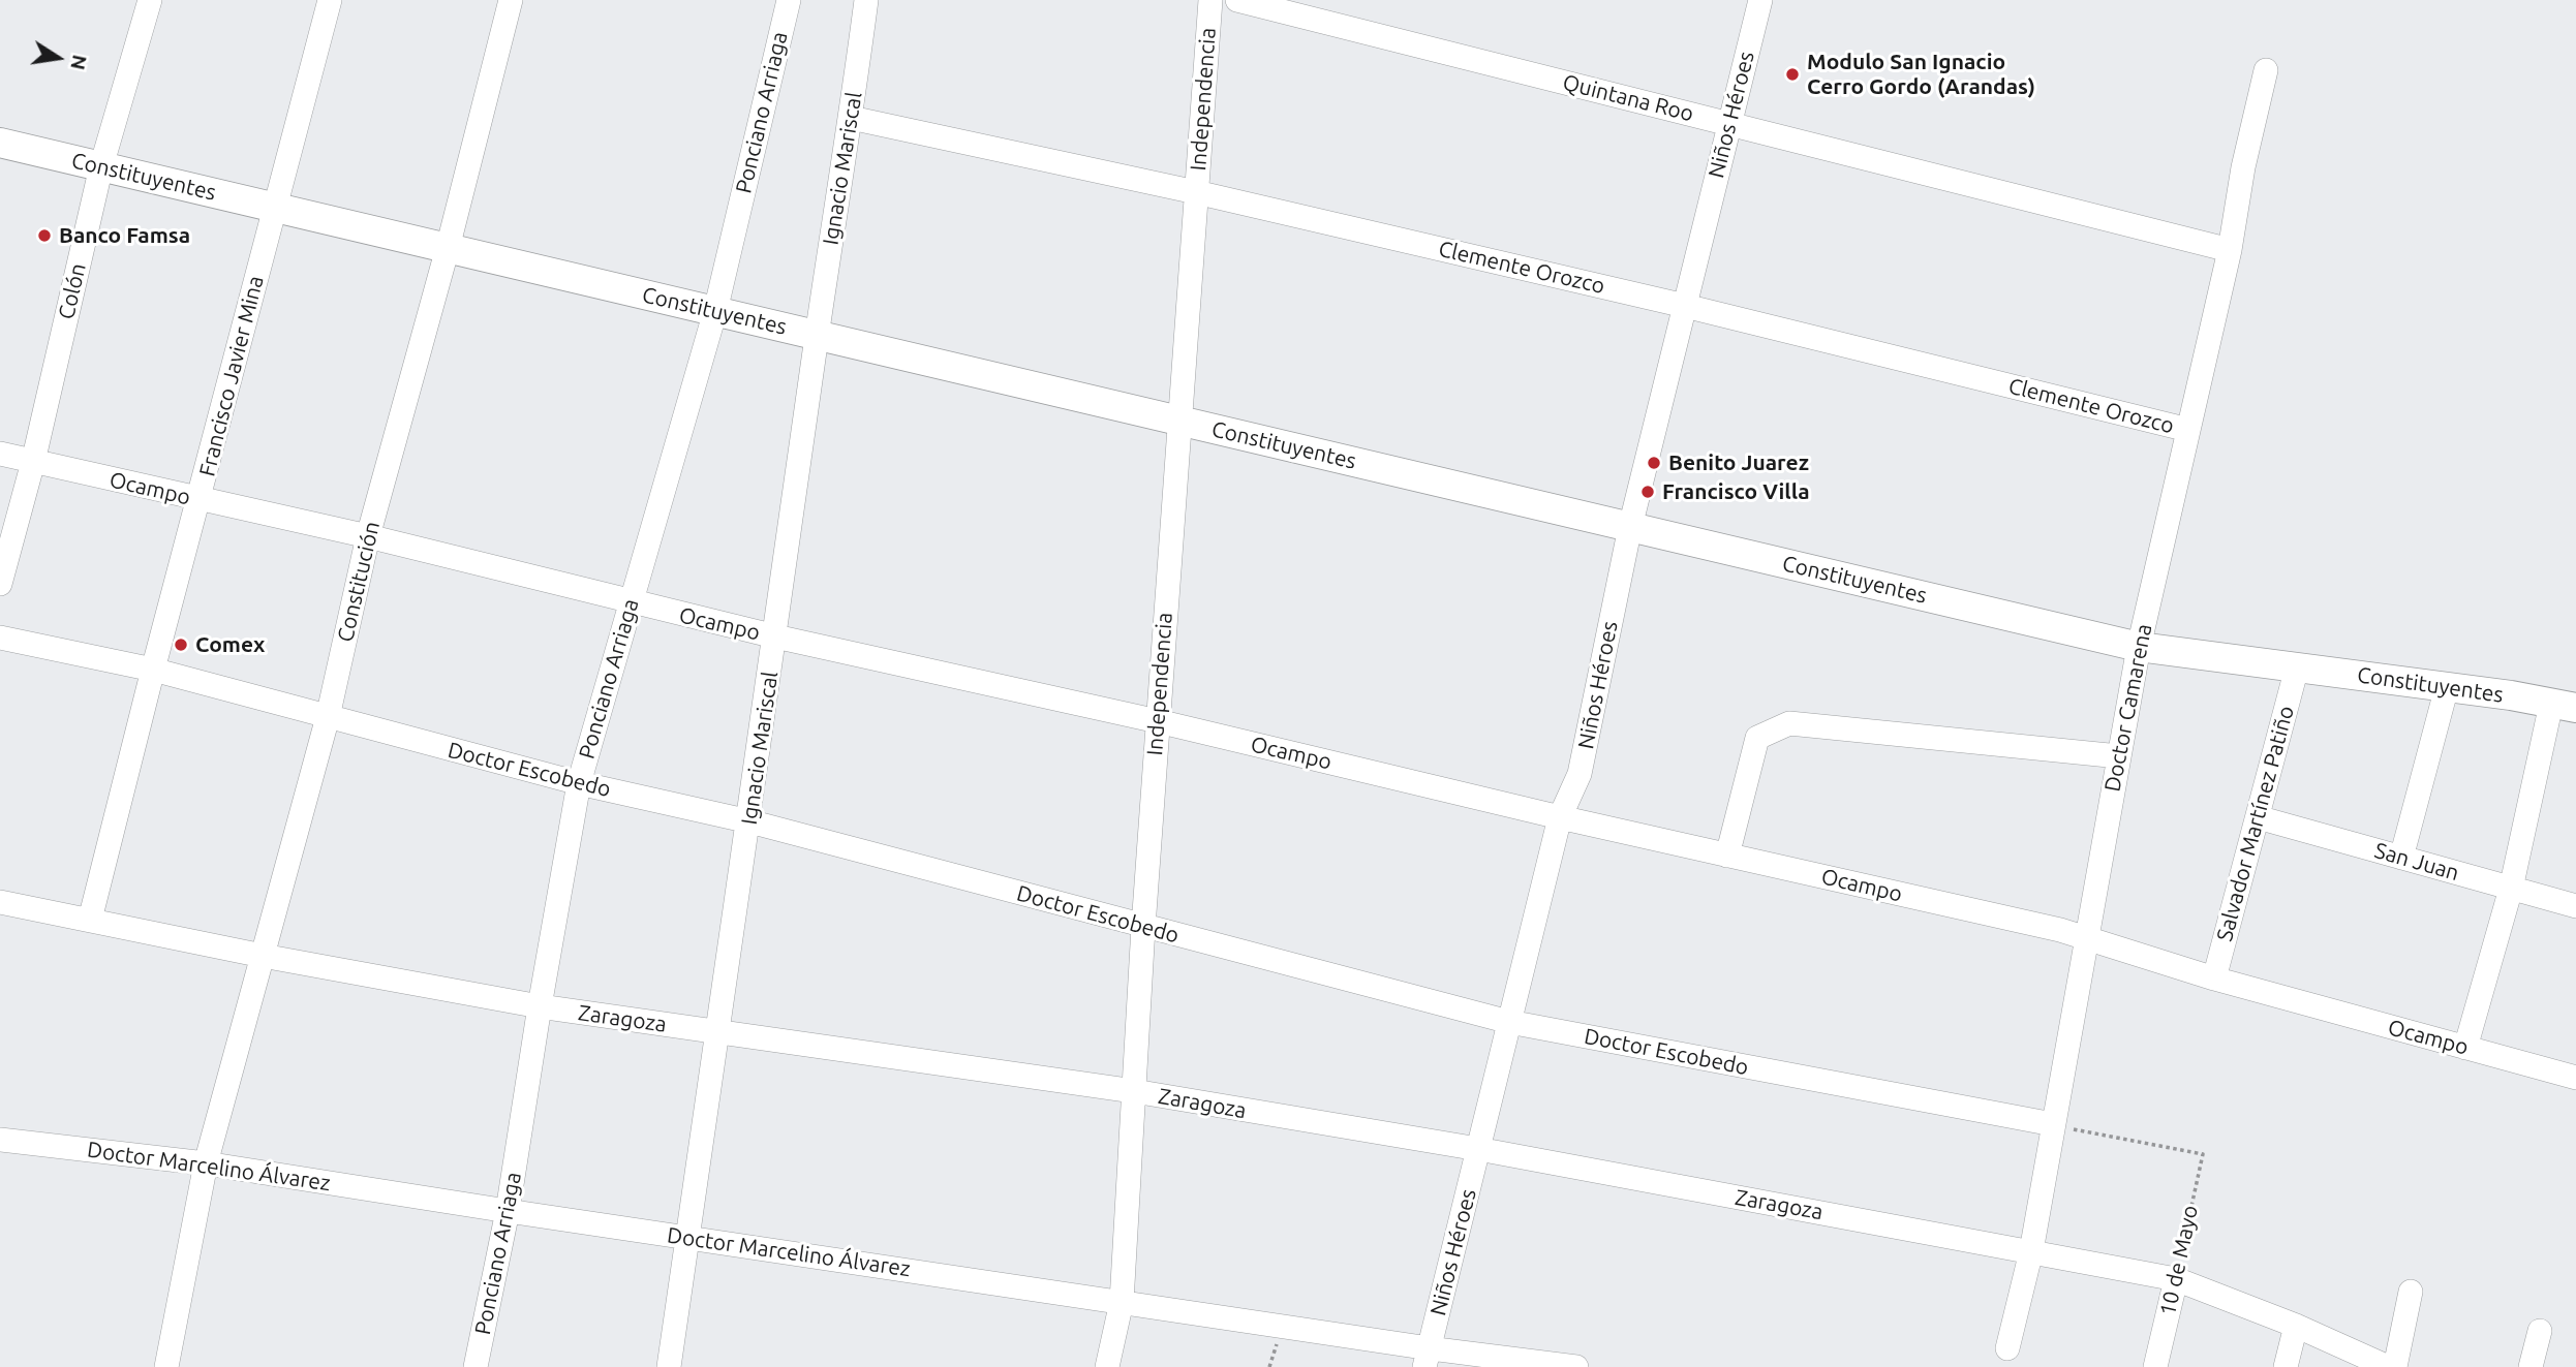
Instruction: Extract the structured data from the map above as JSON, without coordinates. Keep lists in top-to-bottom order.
{
  "streets": {
    "street": [
      "Quintana Roo",
      "Independencia",
      "Ponciano Arriaga",
      "Niños Héroes",
      "Ignacio Mariscal",
      "Constituyentes",
      "Clemente Orozco",
      "Colón",
      "Francisco Javier Mina",
      "Ocampo",
      "Constitución",
      "Doctor Camarena",
      "Doctor Escobedo",
      "Salvador Martínez Patiño",
      "San Juan",
      "Zaragoza",
      "Doctor Marcelino Álvarez",
      "10 de Mayo"
    ]
  },
  "crossings": [
    ["Quintana Roo", "Niños Héroes"],
    ["Quintana Roo", "Doctor Camarena"],
    ["Independencia", "Constituyentes"],
    ["Independencia", "Clemente Orozco"],
    ["Independencia", "Ocampo"],
    ["Independencia", "Doctor Escobedo"],
    ["Independencia", "Zaragoza"],
    ["Independencia", "Doctor Marcelino Álvarez"],
    ["Ponciano Arriaga", "Constituyentes"],
    ["Ponciano Arriaga", "Ocampo"],
    ["Ponciano Arriaga", "Doctor Escobedo"],
    ["Ponciano Arriaga", "Zaragoza"],
    ["Ponciano Arriaga", "Doctor Marcelino Álvarez"],
    ["Niños Héroes", "Constituyentes"],
    ["Niños Héroes", "Clemente Orozco"],
    ["Niños Héroes", "Ocampo"],
    ["Niños Héroes", "Doctor Escobedo"],
    ["Niños Héroes", "Zaragoza"],
    ["Niños Héroes", "Doctor Marcelino Álvarez"],
    ["Ignacio Mariscal", "Constituyentes"],
    ["Ignacio Mariscal", "Clemente Orozco"],
    ["Ignacio Mariscal", "Ocampo"],
    ["Ignacio Mariscal", "Doctor Escobedo"],
    ["Ignacio Mariscal", "Zaragoza"],
    ["Ignacio Mariscal", "Doctor Marcelino Álvarez"],
    ["Constituyentes", "Colón"],
    ["Constituyentes", "Francisco Javier Mina"],
    ["Constituyentes", "Constitución"],
    ["Constituyentes", "Doctor Camarena"],
    ["Constituyentes", "Salvador Martínez Patiño"],
    ["Clemente Orozco", "Doctor Camarena"],
    ["Colón", "Ocampo"],
    ["Francisco Javier Mina", "Ocampo"],
    ["Francisco Javier Mina", "Doctor Escobedo"],
    ["Francisco Javier Mina", "Zaragoza"],
    ["Ocampo", "Constitución"],
    ["Ocampo", "Doctor Camarena"],
    ["Ocampo", "Salvador Martínez Patiño"],
    ["Constitución", "Doctor Escobedo"],
    ["Constitución", "Zaragoza"],
    ["Constitución", "Doctor Marcelino Álvarez"],
    ["Doctor Camarena", "Doctor Escobedo"],
    ["Doctor Camarena", "Zaragoza"],
    ["Doctor Camarena", "10 de Mayo"],
    ["Doctor Escobedo", "10 de Mayo"],
    ["Salvador Martínez Patiño", "San Juan"],
    ["Zaragoza", "10 de Mayo"]
  ],
  "places": [
    "Modulo San Ignacio Cerro Gordo (Arandas)",
    "Banco Famsa",
    "Benito Juarez",
    "Francisco Villa",
    "Comex"
  ],
  "north": "right"
}
